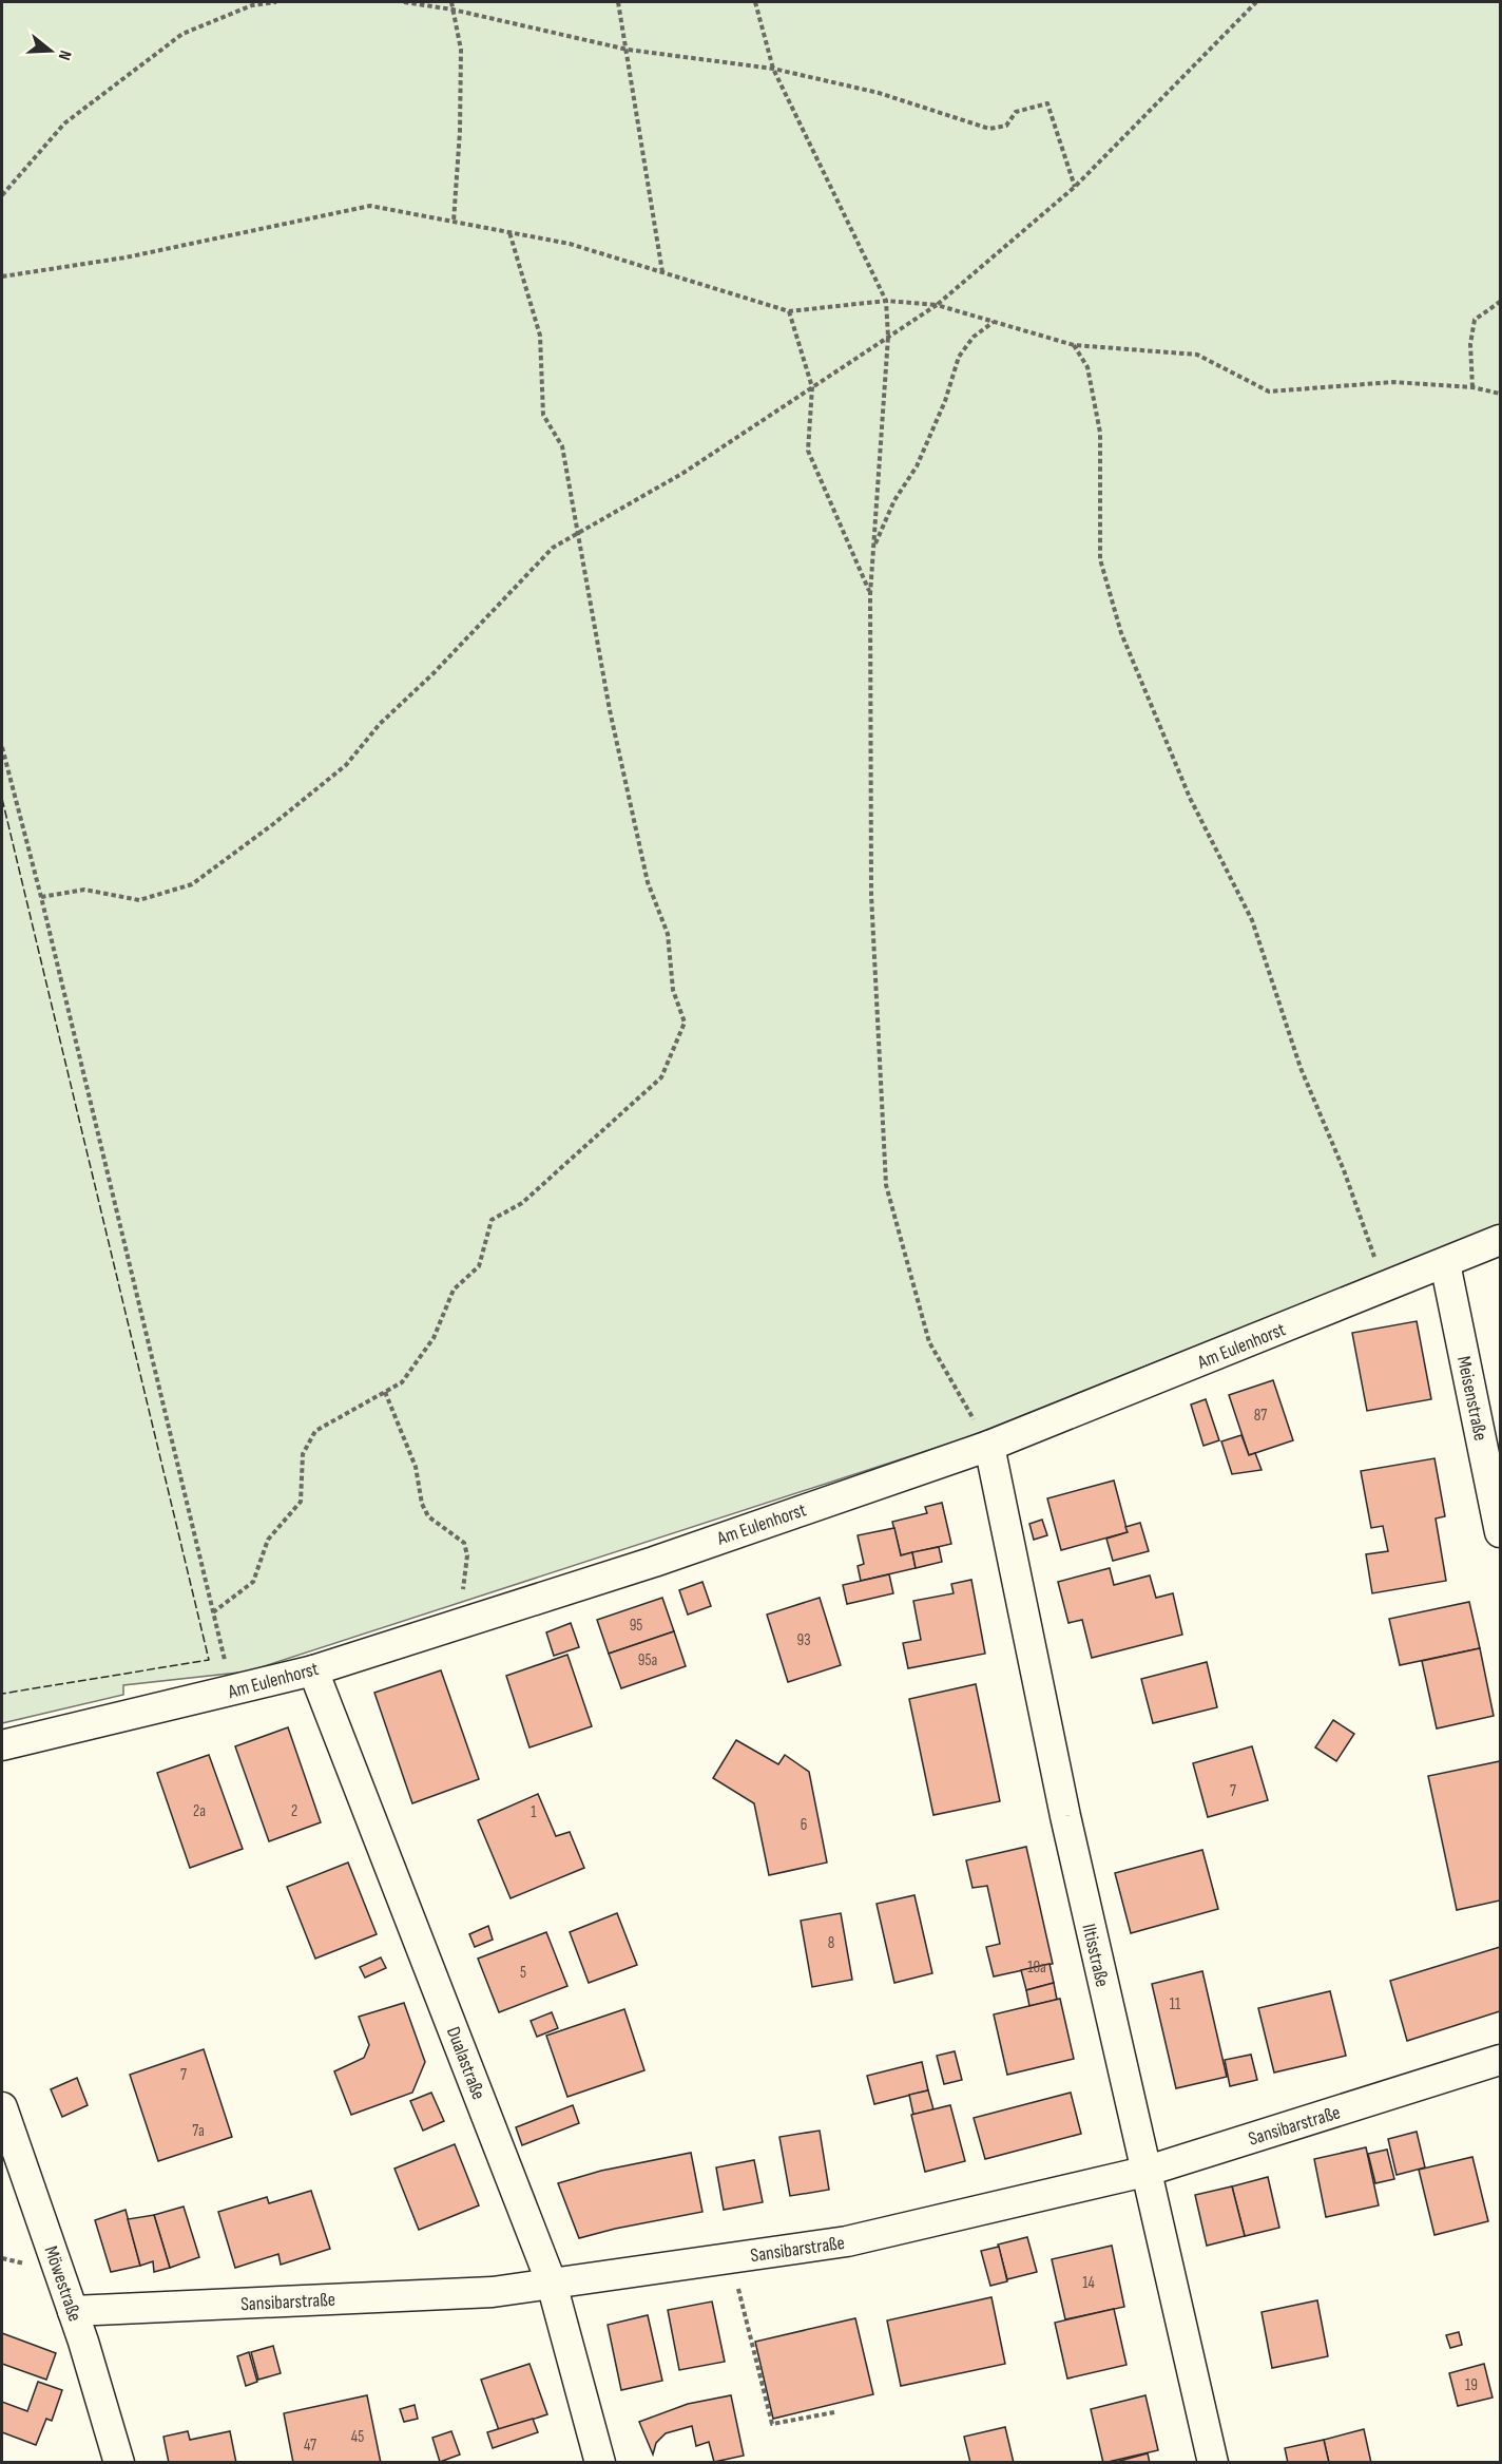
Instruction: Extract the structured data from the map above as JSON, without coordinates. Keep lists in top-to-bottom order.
{
  "streets": {
    "street": [
      "Am Eulenhorst",
      "Meisenstraße",
      "Iltisstraße",
      "Dualastraße",
      "Sansibarstraße",
      "Möwestraße"
    ]
  },
  "crossings": [
    ["Am Eulenhorst", "Meisenstraße"],
    ["Am Eulenhorst", "Iltisstraße"],
    ["Am Eulenhorst", "Dualastraße"],
    ["Iltisstraße", "Sansibarstraße"],
    ["Dualastraße", "Sansibarstraße"],
    ["Sansibarstraße", "Möwestraße"]
  ],
  "house_numbers": [
    "87",
    "95",
    "93",
    "95a",
    "7",
    "2a",
    "2",
    "1",
    "6",
    "8",
    "10a",
    "5",
    "11",
    "7",
    "7a",
    "14",
    "19",
    "45",
    "47"
  ],
  "north": "right"
}
